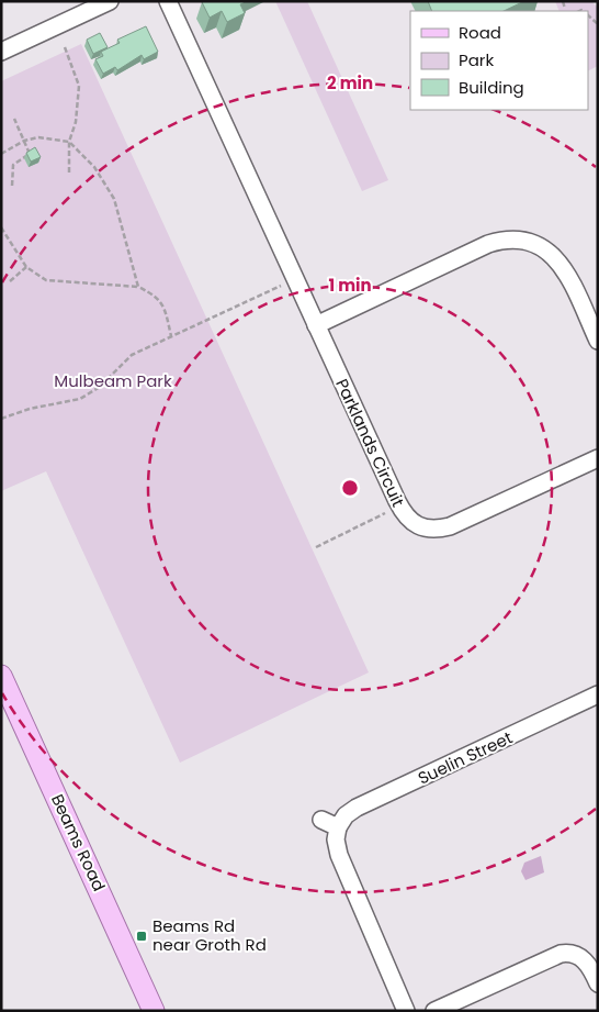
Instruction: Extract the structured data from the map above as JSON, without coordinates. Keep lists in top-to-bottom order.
{
  "streets": {
    "main road": ["Beams Road"],
    "street": ["Parklands Circuit", "Suelin Street"]
  },
  "parks": ["Mulbeam Park"],
  "places": {
    "transit": ["Beams Rd near Groth Rd"]
  },
  "legend": ["Road", "Park", "Building"],
  "rings": ["2 min", "1 min"]
}
